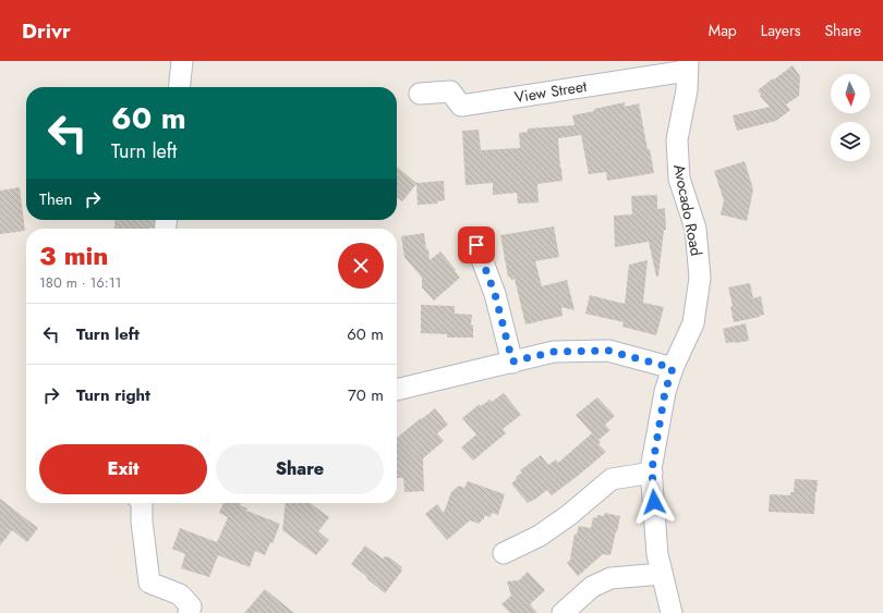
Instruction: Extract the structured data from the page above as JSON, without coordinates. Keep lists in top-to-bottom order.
{
  "streets": {
    "street": ["View Street", "Avocado Road"]
  },
  "crossings": [
    ["View Street", "Avocado Road"]
  ],
  "north": "bottom",
  "page": {
    "header": "Drivr",
    "nav": ["Map", "Layers", "Share"],
    "turn": ["60 m", "Turn left"],
    "then": "Then",
    "heading": ["3 min", "180 m · 16:11"],
    "list": [
      {
        "name": "Turn left",
        "value": "60 m"
      },
      {
        "name": "Turn right",
        "value": "70 m"
      }
    ],
    "buttons": ["Exit", "Share"]
  }
}
